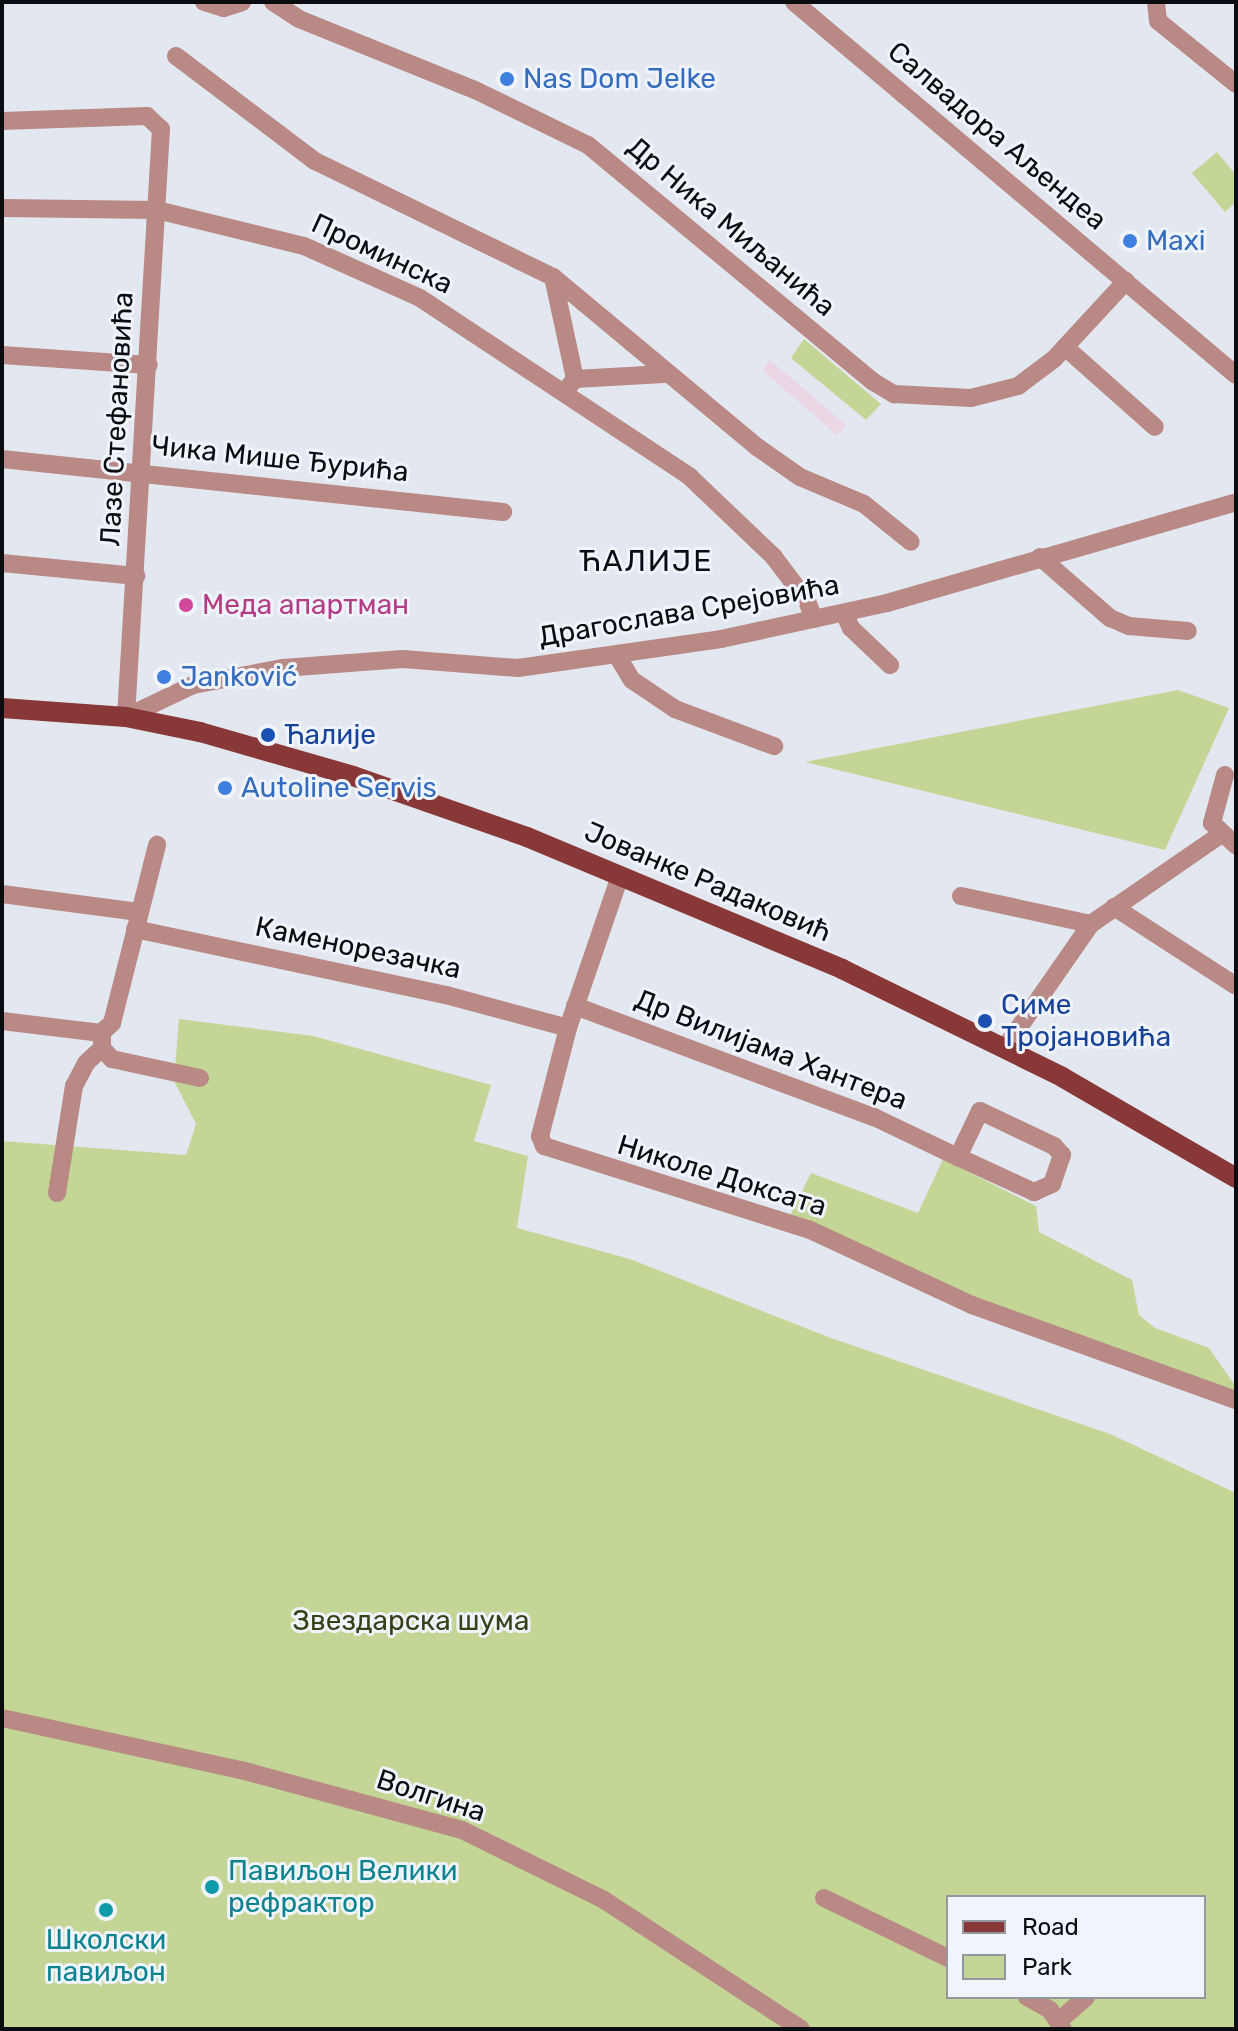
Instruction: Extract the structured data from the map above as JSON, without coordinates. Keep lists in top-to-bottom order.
{
  "streets": {
    "main road": ["Драгослава Срејовића", "Јованке Радаковић"],
    "street": [
      "Салвадора Аљендеа",
      "Др Ника Миљанића",
      "Проминска",
      "Лазе Стефановића",
      "Чика Мише Ђурића",
      "Каменорезачка",
      "Др Вилијама Хантера",
      "Николе Доксата",
      "Волгина"
    ]
  },
  "crossings": [
    ["Салвадора Аљендеа", "Др Ника Миљанића"],
    ["Проминска", "Лазе Стефановића"],
    ["Проминска", "Драгослава Срејовића"],
    ["Лазе Стефановића", "Чика Мише Ђурића"],
    ["Лазе Стефановића", "Драгослава Срејовића"],
    ["Лазе Стефановића", "Јованке Радаковић"],
    ["Драгослава Срејовића", "Јованке Радаковић"],
    ["Јованке Радаковић", "Николе Доксата"],
    ["Каменорезачка", "Николе Доксата"],
    ["Др Вилијама Хантера", "Николе Доксата"]
  ],
  "districts": ["ЋАЛИЈЕ"],
  "parks": ["Звездарска шума"],
  "places": [
    "Nas Dom Jelke",
    "Maxi",
    "Меда апартман",
    "Janković",
    "Ћалије",
    "Autoline Servis",
    "Симе Тројановића",
    "Павиљон Велики рефрактор",
    "Школски павиљон"
  ],
  "legend": ["Road", "Park"]
}
